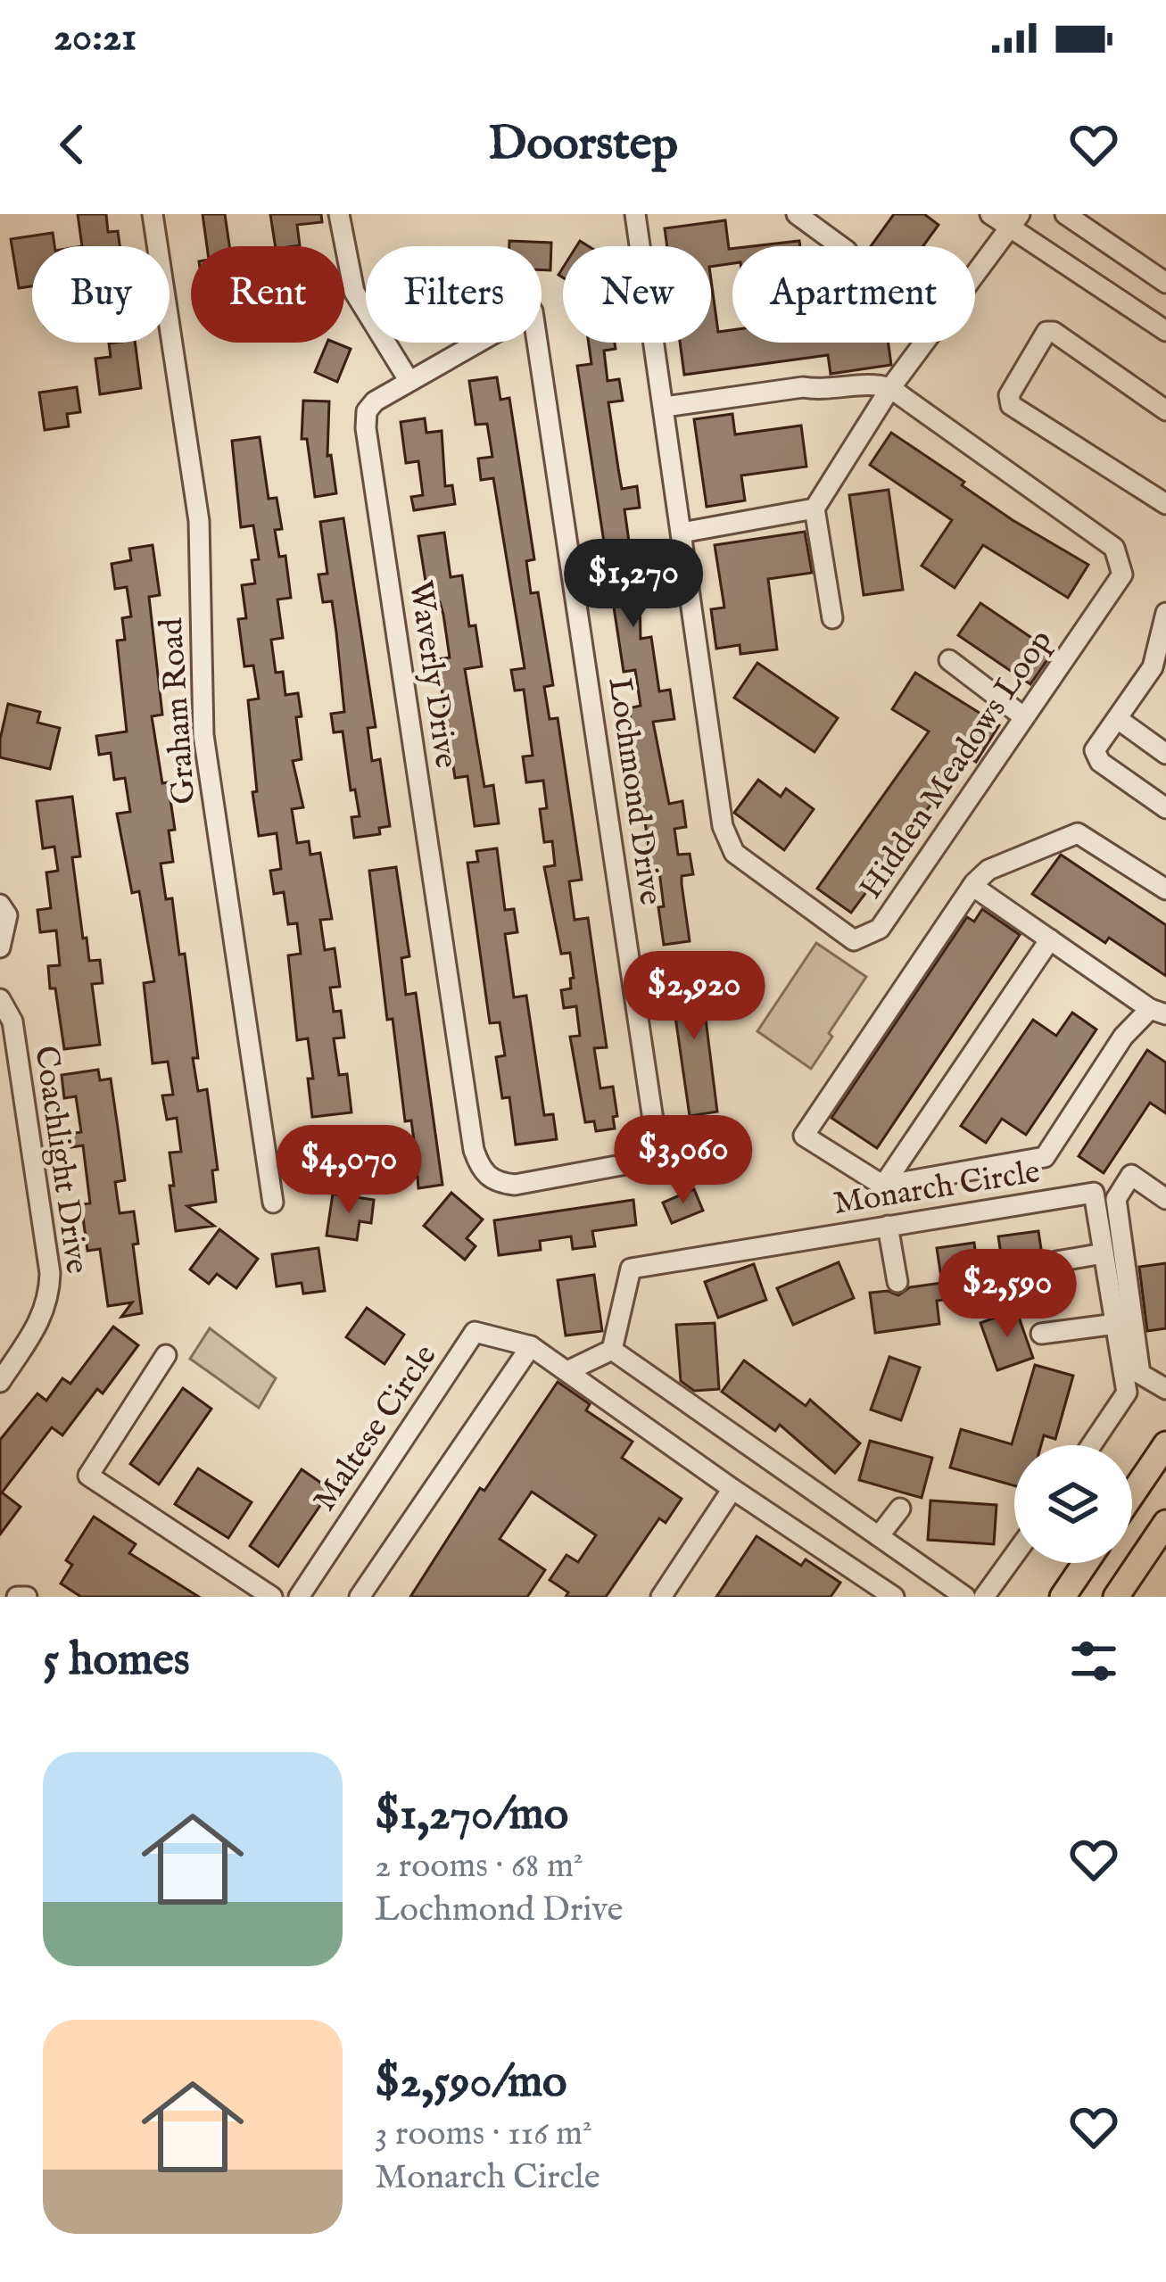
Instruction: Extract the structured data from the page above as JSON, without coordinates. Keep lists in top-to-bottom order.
{
  "streets": {
    "street": [
      "Waverly Drive",
      "Graham Road",
      "Hidden Meadows Loop",
      "Lochmond Drive",
      "Coachlight Drive",
      "Monarch Circle",
      "Maltese Circle"
    ]
  },
  "crossings": [
    ["Waverly Drive", "Lochmond Drive"]
  ],
  "page": {
    "status": "20:21",
    "header": "Doorstep",
    "chip": [
      "Buy",
      "Rent",
      "Filters",
      "New",
      "Apartment"
    ],
    "price": [
      "$1,270",
      "$2,920",
      "$3,060",
      "$4,070",
      "$2,590"
    ],
    "heading": "5 homes",
    "list": [
      {
        "name": "$1,270/mo",
        "note": "2 rooms · 68 m² · Lochmond Drive"
      },
      {
        "name": "$2,590/mo",
        "note": "3 rooms · 116 m² · Monarch Circle"
      }
    ]
  }
}
